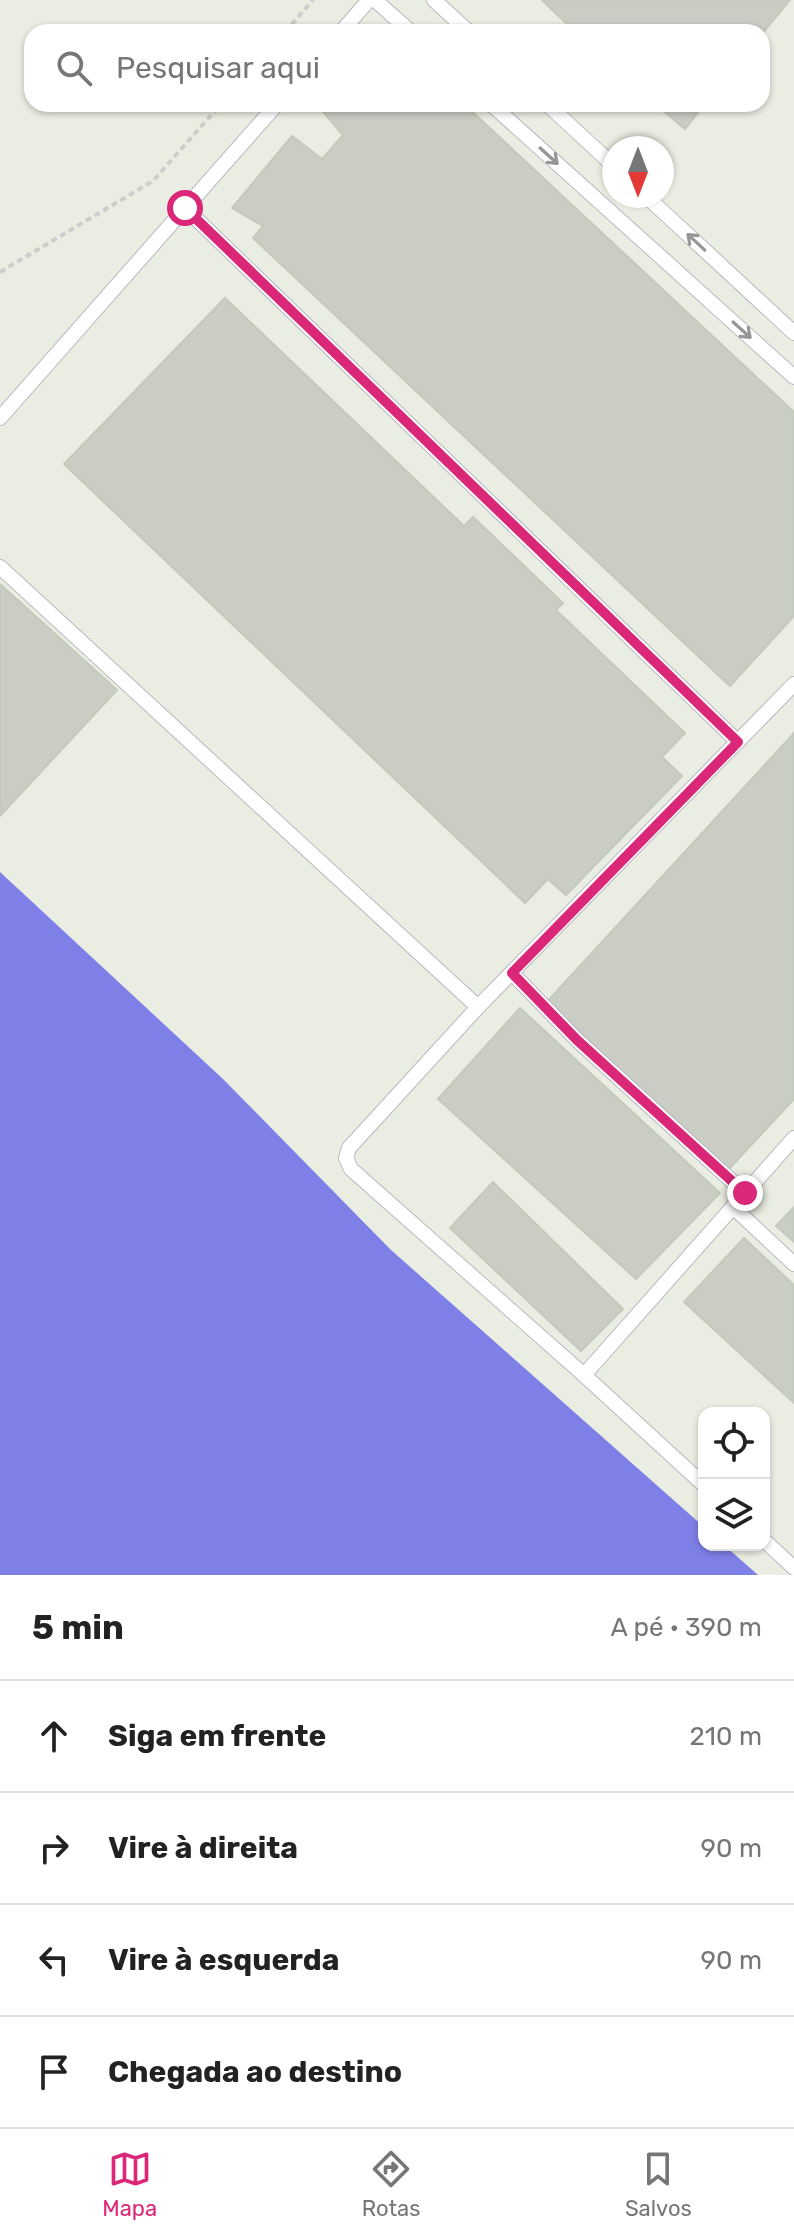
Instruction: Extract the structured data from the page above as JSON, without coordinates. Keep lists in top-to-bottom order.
{
  "north": "bottom",
  "page": {
    "search": "Pesquisar aqui",
    "heading": ["5 min", "A pé · 390 m"],
    "list": [
      ["Siga em frente", "210 m"],
      ["Vire à direita", "90 m"],
      ["Vire à esquerda", "90 m"],
      "Chegada ao destino"
    ],
    "nav": ["Mapa", "Rotas", "Salvos"]
  }
}
